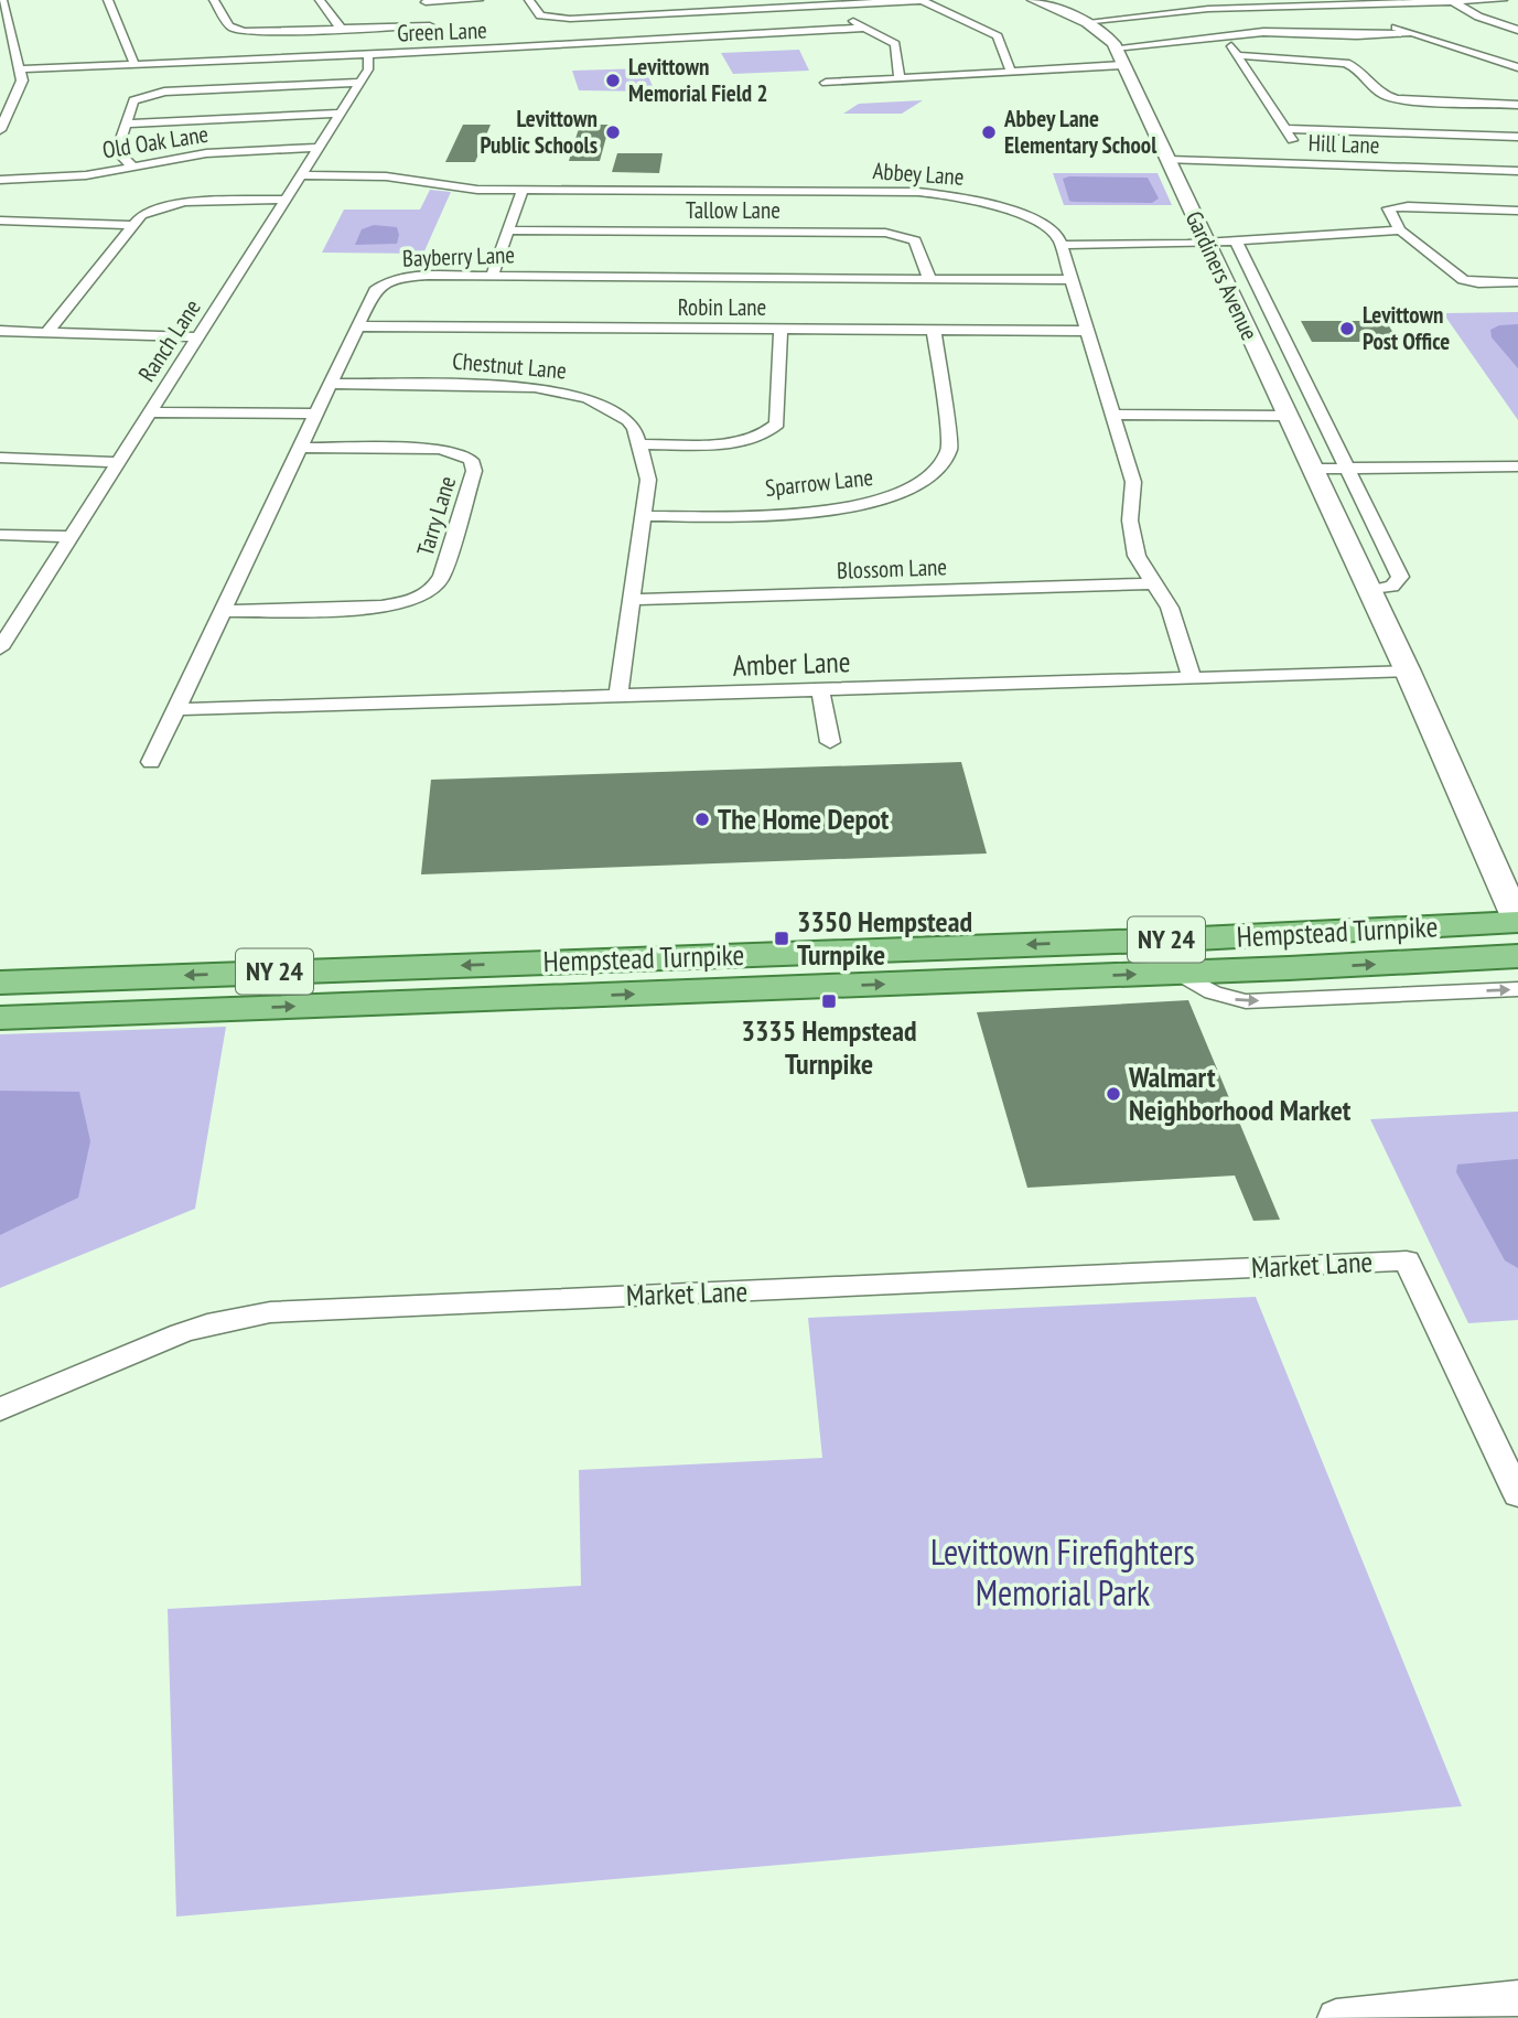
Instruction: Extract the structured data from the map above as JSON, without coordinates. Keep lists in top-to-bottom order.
{
  "streets": {
    "main road": ["Gardiners Avenue", "Hempstead Turnpike", "NY 24"],
    "street": [
      "Green Lane",
      "Old Oak Lane",
      "Hill Lane",
      "Abbey Lane",
      "Tallow Lane",
      "Bayberry Lane",
      "Robin Lane",
      "Ranch Lane",
      "Chestnut Lane",
      "Sparrow Lane",
      "Tarry Lane",
      "Blossom Lane",
      "Amber Lane",
      "Market Lane"
    ]
  },
  "crossings": [
    ["Green Lane", "Ranch Lane"],
    ["Old Oak Lane", "Ranch Lane"],
    ["Hill Lane", "Gardiners Avenue"],
    ["Abbey Lane", "Ranch Lane"],
    ["Tallow Lane", "Bayberry Lane"],
    ["Bayberry Lane", "Robin Lane"],
    ["Bayberry Lane", "Chestnut Lane"],
    ["Bayberry Lane", "Tarry Lane"],
    ["Bayberry Lane", "Amber Lane"],
    ["Gardiners Avenue", "Amber Lane"],
    ["Gardiners Avenue", "Hempstead Turnpike"],
    ["Robin Lane", "Sparrow Lane"],
    ["Chestnut Lane", "Sparrow Lane"],
    ["Chestnut Lane", "Blossom Lane"],
    ["Chestnut Lane", "Amber Lane"]
  ],
  "parks": ["Levittown Firefighters Memorial Park"],
  "places": {
    "other": [
      "Levittown Memorial Field 2",
      "Levittown Public Schools",
      "Abbey Lane Elementary School",
      "Levittown Post Office",
      "The Home Depot",
      "Walmart Neighborhood Market"
    ],
    "transit": ["3350 Hempstead Turnpike", "3335 Hempstead Turnpike"]
  }
}
